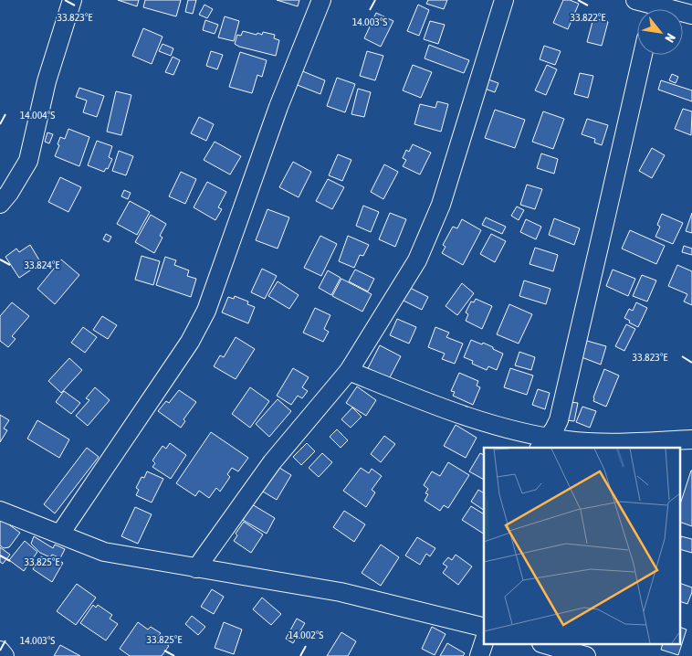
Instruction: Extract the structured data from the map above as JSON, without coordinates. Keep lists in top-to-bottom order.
{
  "north": "bottom right",
  "coordinates": [
    "33.823°E",
    "33.822°E",
    "14.003°S",
    "14.004°S",
    "33.824°E",
    "33.825°E",
    "14.002°S"
  ]
}
